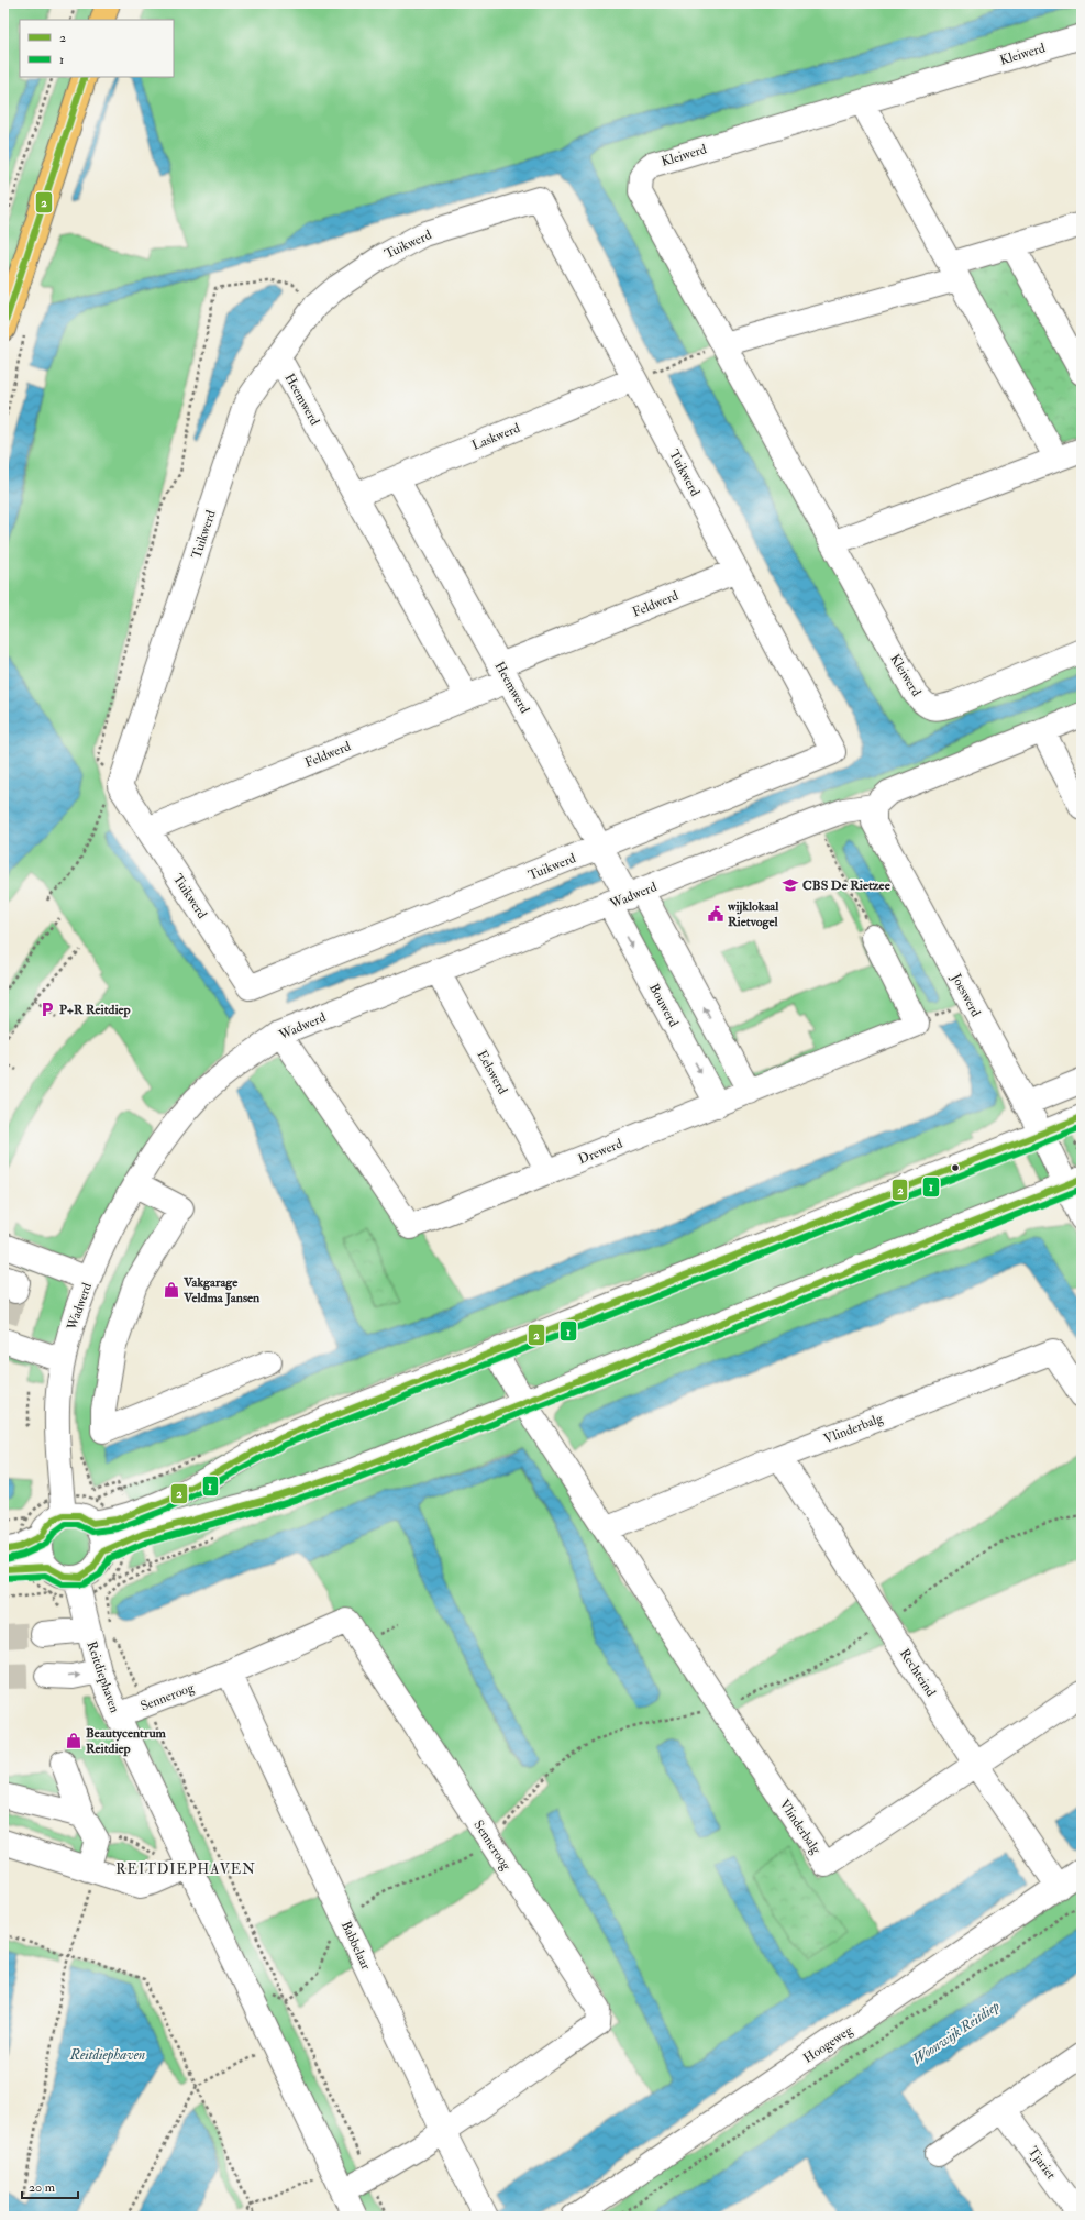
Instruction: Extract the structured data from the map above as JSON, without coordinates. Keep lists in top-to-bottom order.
{
  "streets": {
    "street": [
      "Kleiwerd",
      "Tuikwerd",
      "Heemwerd",
      "Laskwerd",
      "Feldwerd",
      "Wadwerd",
      "Joeswerd",
      "Bouwerd",
      "Eelswerd",
      "Drewerd",
      "Vlinderbalg",
      "Rechteind",
      "Reitdiephaven",
      "Senneroog",
      "Babbelaar",
      "Hoogeweg",
      "Tjariet"
    ]
  },
  "crossings": [
    ["Tuikwerd", "Heemwerd"],
    ["Tuikwerd", "Laskwerd"],
    ["Tuikwerd", "Feldwerd"],
    ["Heemwerd", "Laskwerd"],
    ["Heemwerd", "Feldwerd"],
    ["Heemwerd", "Wadwerd"],
    ["Heemwerd", "Bouwerd"],
    ["Wadwerd", "Joeswerd"],
    ["Wadwerd", "Bouwerd"],
    ["Wadwerd", "Eelswerd"],
    ["Wadwerd", "Drewerd"],
    ["Wadwerd", "Reitdiephaven"],
    ["Bouwerd", "Drewerd"],
    ["Eelswerd", "Drewerd"],
    ["Vlinderbalg", "Rechteind"],
    ["Rechteind", "Hoogeweg"],
    ["Reitdiephaven", "Senneroog"],
    ["Senneroog", "Babbelaar"]
  ],
  "districts": ["REITDIEPHAVEN"],
  "water": ["Woonwijk Reitdiep", "Reitdiephaven"],
  "places": {
    "school or university": ["CBS De Rietzee"],
    "public building": ["wijklokaal Rietvogel"],
    "parking": ["P+R Reitdiep"],
    "shop": ["Vakgarage Veldma Jansen", "Beautycentrum Reitdiep"]
  },
  "lines": ["transit line 2", "transit line 1"],
  "legend": ["2", "1"],
  "scale_bar": "20 m"
}
